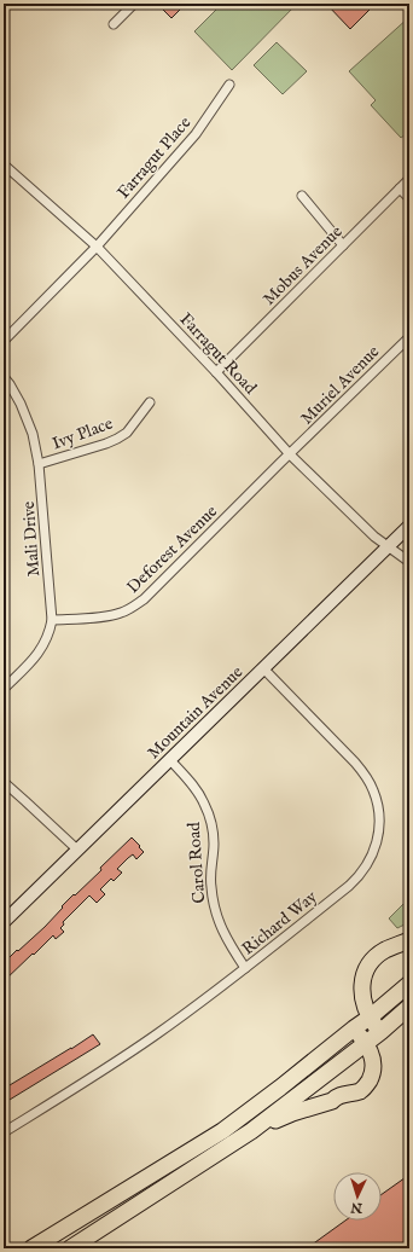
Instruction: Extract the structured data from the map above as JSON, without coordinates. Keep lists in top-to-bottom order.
{
  "streets": {
    "street": [
      "Farragut Place",
      "Mobus Avenue",
      "Farragut Road",
      "Muriel Avenue",
      "Ivy Place",
      "Mali Drive",
      "Deforest Avenue",
      "Mountain Avenue",
      "Carol Road",
      "Richard Way"
    ]
  },
  "crossings": [
    ["Farragut Place", "Farragut Road"],
    ["Mobus Avenue", "Farragut Road"],
    ["Farragut Road", "Muriel Avenue"],
    ["Farragut Road", "Deforest Avenue"],
    ["Farragut Road", "Mountain Avenue"],
    ["Muriel Avenue", "Deforest Avenue"],
    ["Ivy Place", "Mali Drive"],
    ["Mali Drive", "Deforest Avenue"],
    ["Mountain Avenue", "Carol Road"],
    ["Mountain Avenue", "Richard Way"],
    ["Carol Road", "Richard Way"]
  ],
  "north": "bottom"
}
